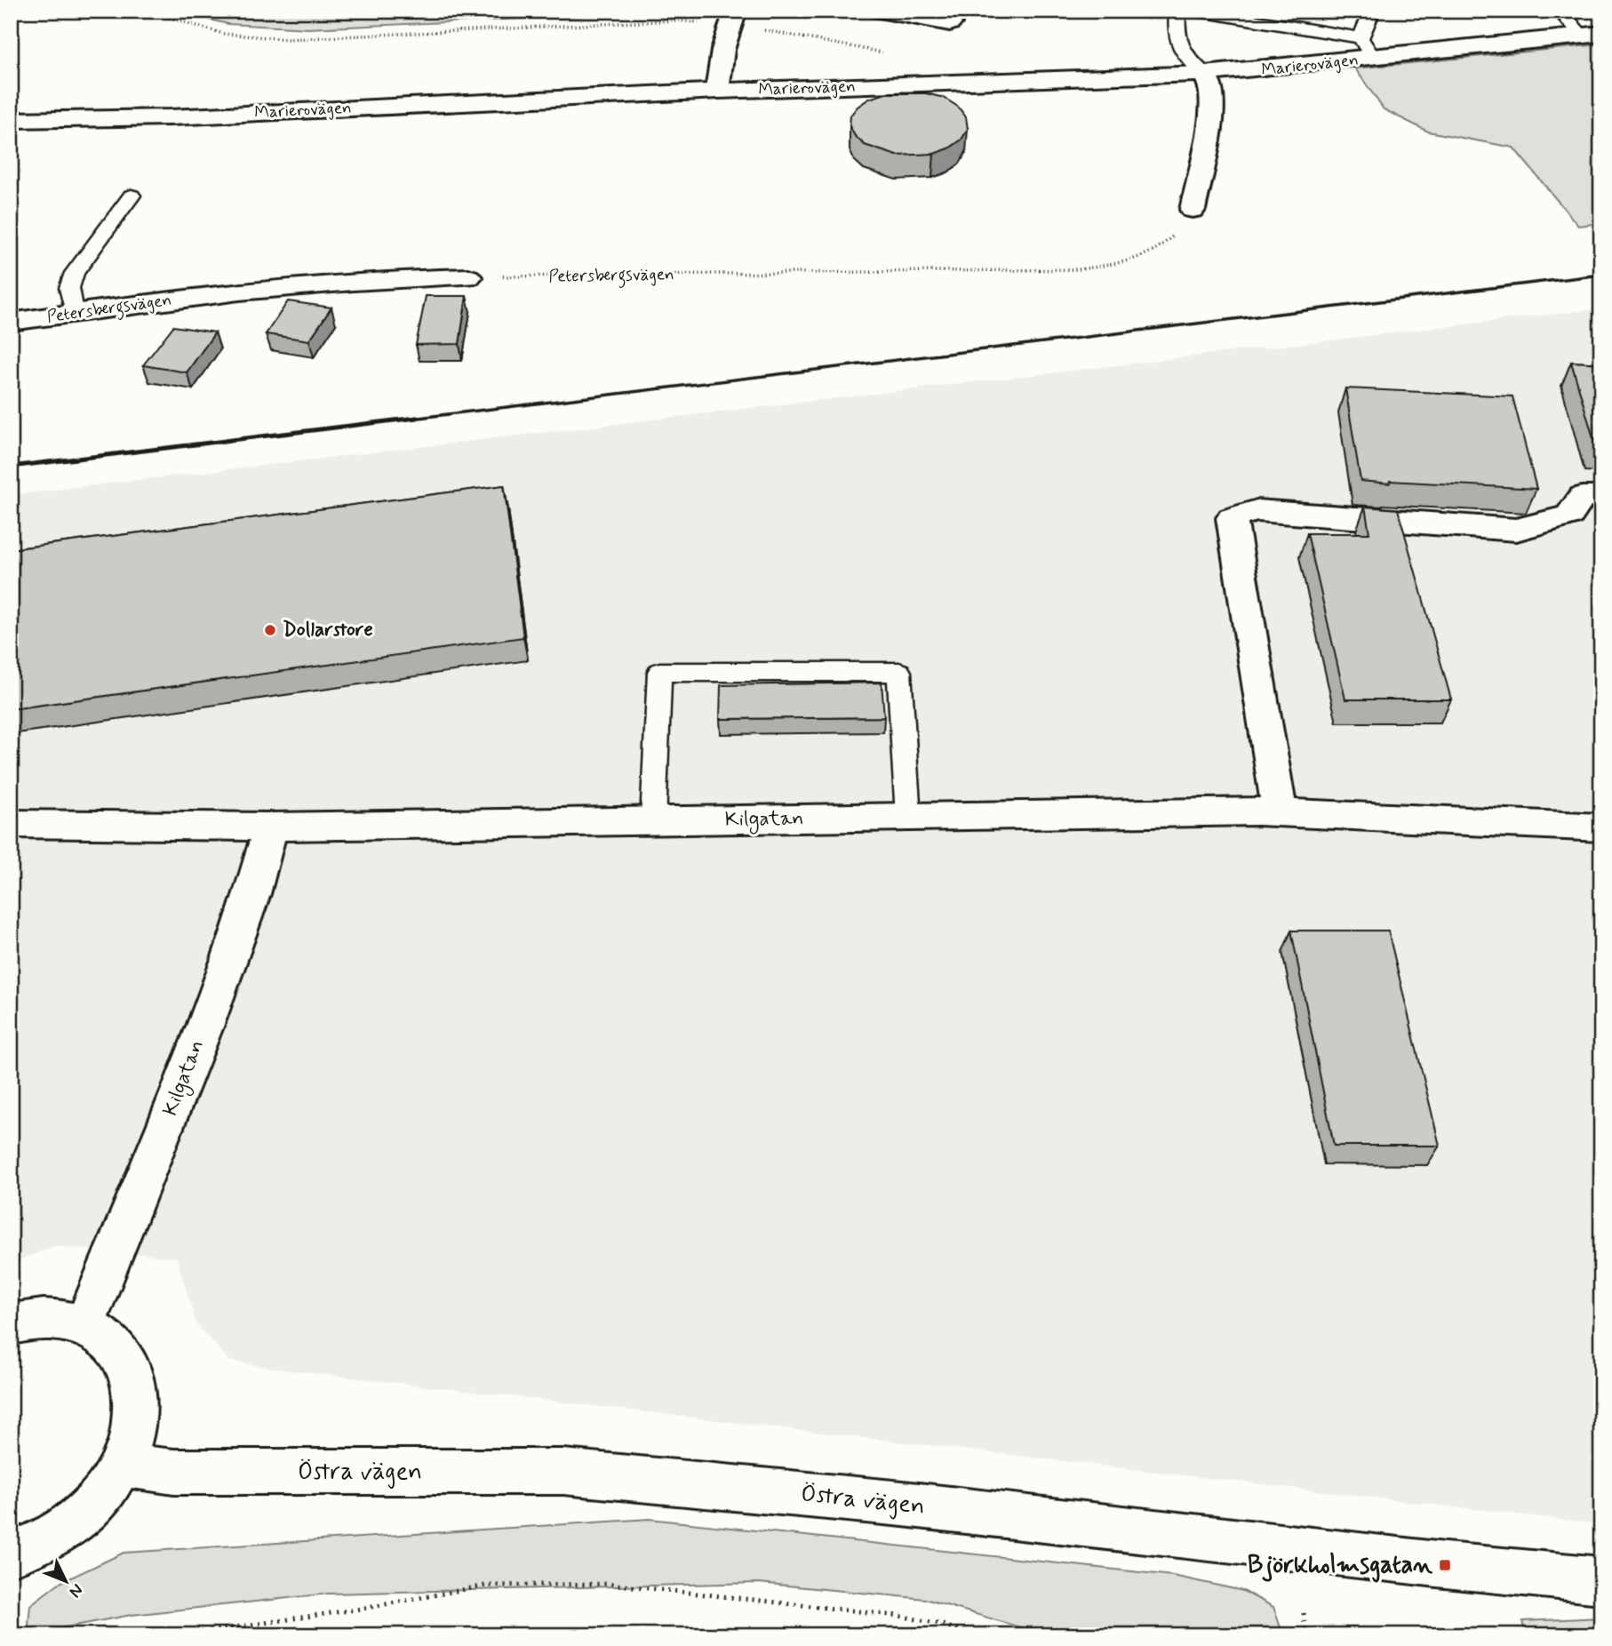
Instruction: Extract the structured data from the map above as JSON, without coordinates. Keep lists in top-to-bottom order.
{
  "streets": {
    "street": [
      "Marierovägen",
      "Petersbergsvägen",
      "Kilgatan",
      "Östra vägen"
    ]
  },
  "places": {
    "other": ["Dollarstore"],
    "transit": ["Björkholmsgatan"]
  },
  "north": "bottom right"
}
